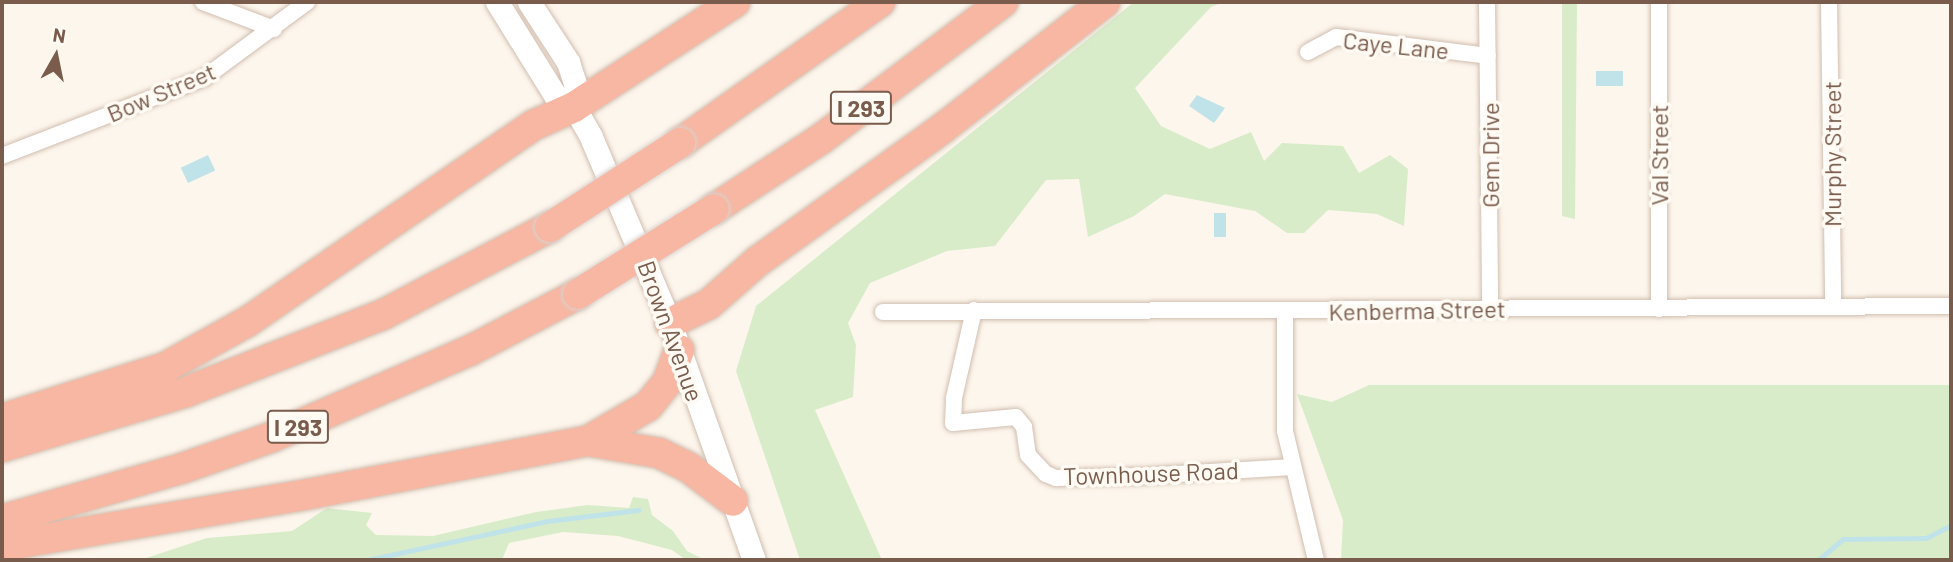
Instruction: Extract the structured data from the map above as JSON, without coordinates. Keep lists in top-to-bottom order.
{
  "streets": {
    "highway": ["I 293"],
    "main road": ["Brown Avenue"],
    "street": [
      "Caye Lane",
      "Bow Street",
      "Murphy Street",
      "Gem Drive",
      "Val Street",
      "Kenberma Street",
      "Townhouse Road"
    ]
  },
  "crossings": [
    ["Caye Lane", "Gem Drive"],
    ["Murphy Street", "Kenberma Street"],
    ["Gem Drive", "Kenberma Street"],
    ["Val Street", "Kenberma Street"],
    ["Kenberma Street", "Townhouse Road"]
  ],
  "north": "top"
}
